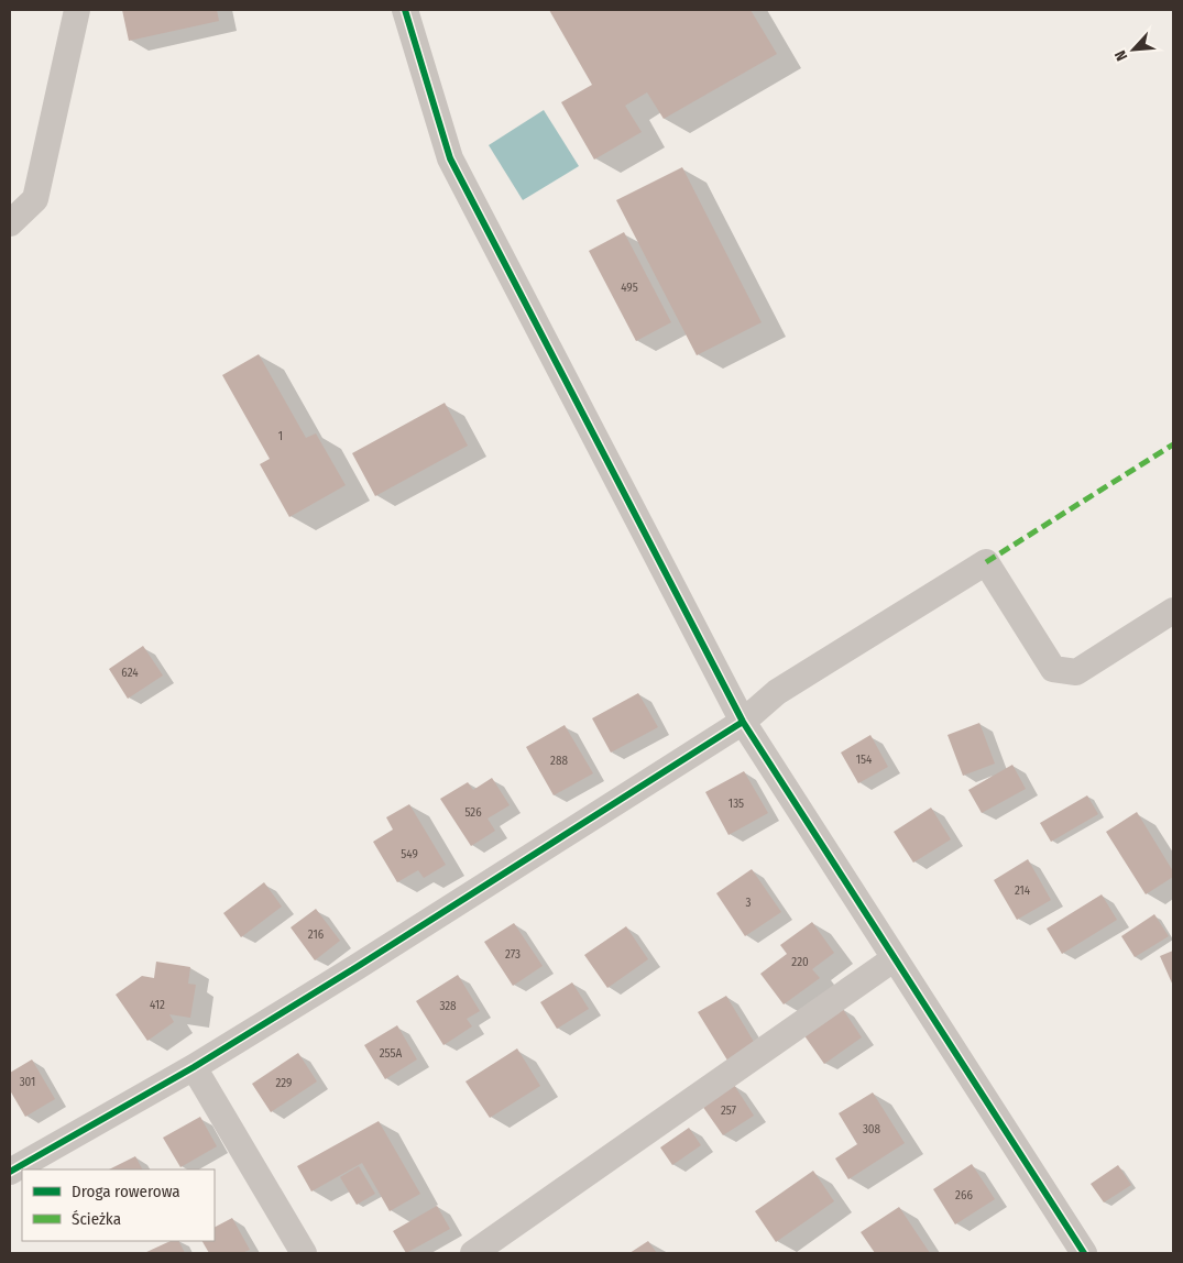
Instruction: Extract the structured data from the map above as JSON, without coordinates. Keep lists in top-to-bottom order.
{
  "house_numbers": [
    "495",
    "1",
    "624",
    "154",
    "288",
    "135",
    "526",
    "549",
    "214",
    "3",
    "216",
    "273",
    "220",
    "412",
    "328",
    "255A",
    "301",
    "229",
    "257",
    "308",
    "266"
  ],
  "legend": ["Droga rowerowa", "Ścieżka"],
  "north": "bottom left"
}
